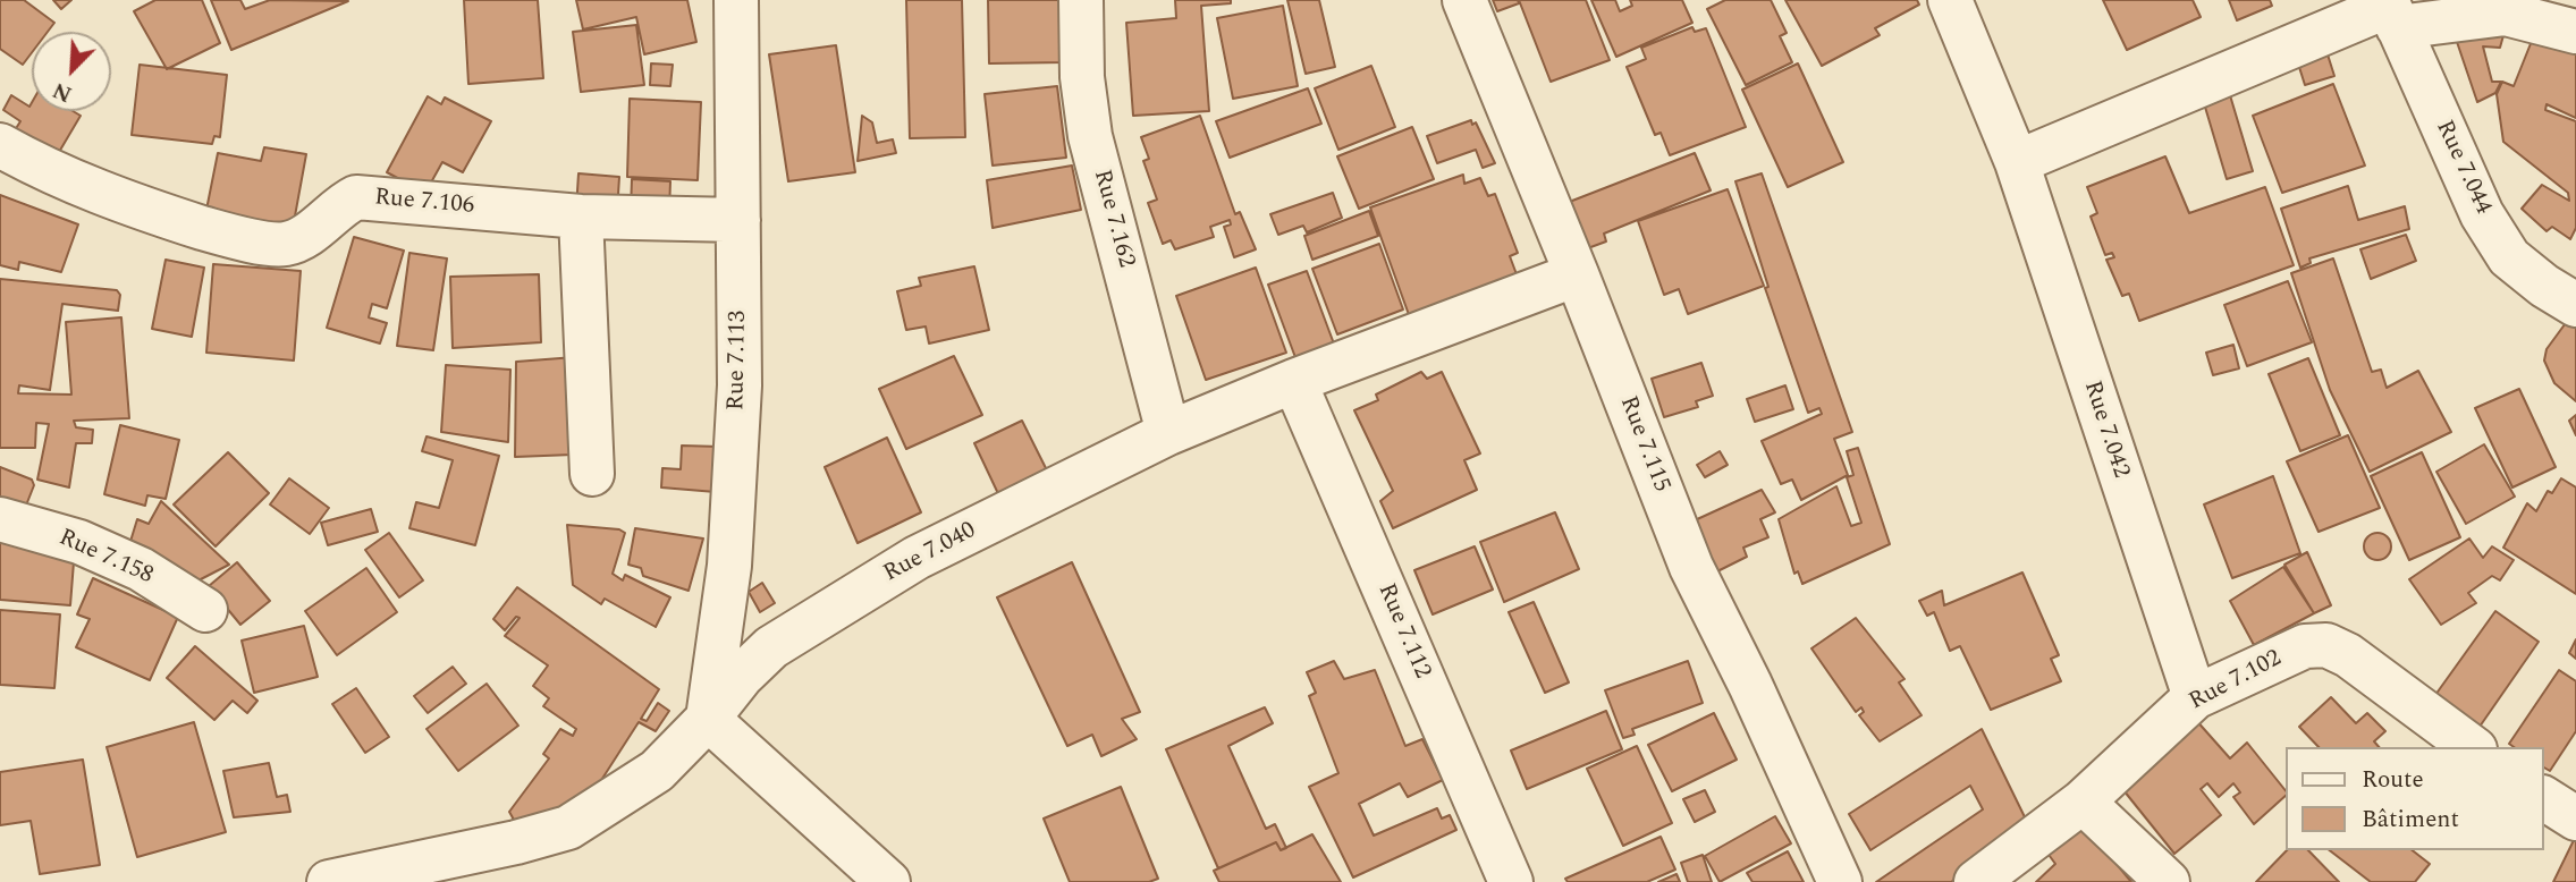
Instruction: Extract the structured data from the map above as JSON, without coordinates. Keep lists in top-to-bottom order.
{
  "streets": {
    "street": [
      "Rue 7.044",
      "Rue 7.106",
      "Rue 7.162",
      "Rue 7.113",
      "Rue 7.042",
      "Rue 7.115",
      "Rue 7.040",
      "Rue 7.158",
      "Rue 7.112",
      "Rue 7.102"
    ]
  },
  "crossings": [
    ["Rue 7.106", "Rue 7.113"],
    ["Rue 7.162", "Rue 7.040"],
    ["Rue 7.113", "Rue 7.040"],
    ["Rue 7.042", "Rue 7.102"],
    ["Rue 7.115", "Rue 7.040"],
    ["Rue 7.040", "Rue 7.112"]
  ],
  "legend": ["Route", "Bâtiment"],
  "north": "bottom left"
}
